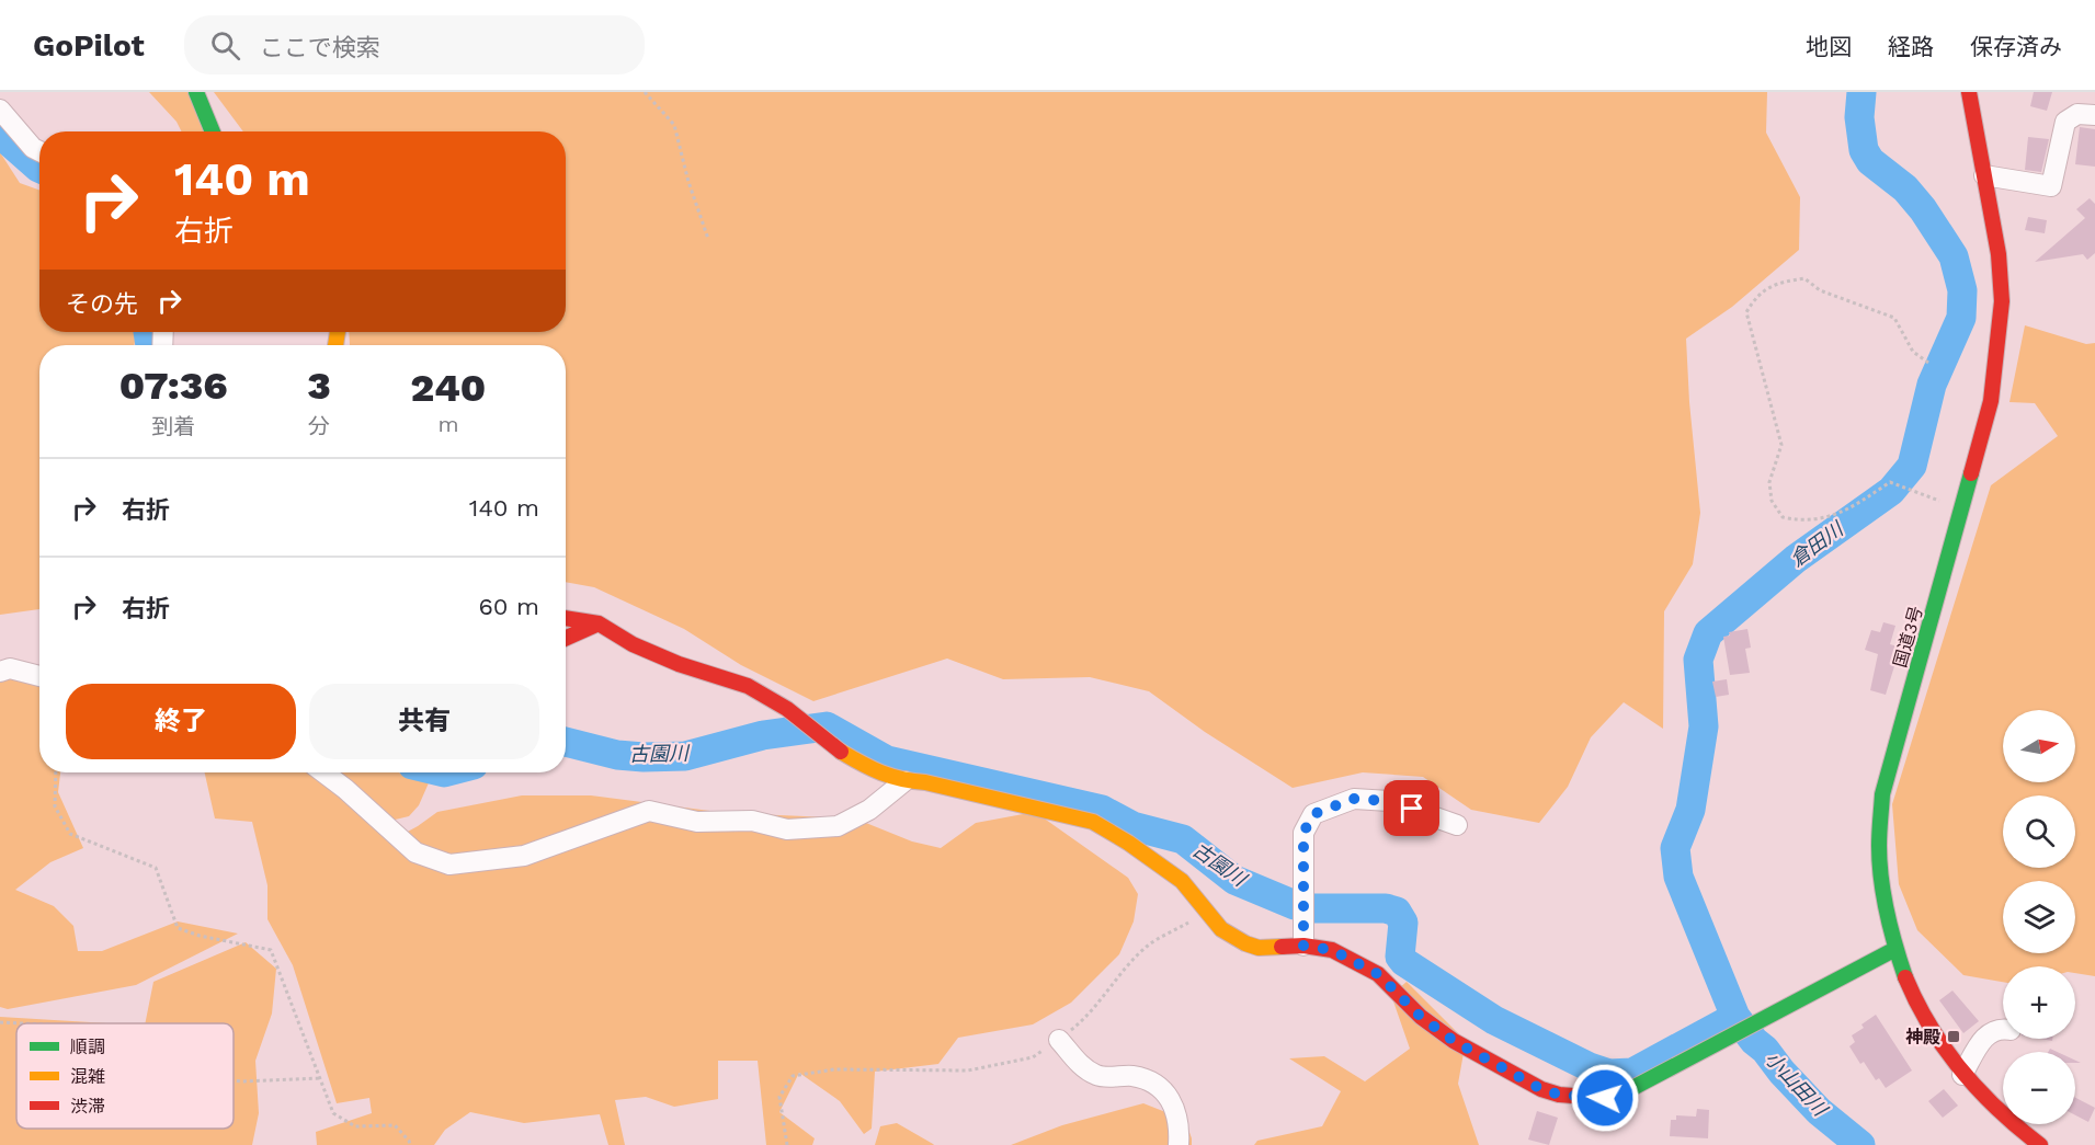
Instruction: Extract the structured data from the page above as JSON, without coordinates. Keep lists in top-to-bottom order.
{
  "streets": {
    "main road": ["国道3号"]
  },
  "water": ["倉田川", "古園川", "小山田川"],
  "places": {
    "transit": ["神殿"]
  },
  "legend": ["順調", "混雑", "渋滞"],
  "north": "right",
  "page": {
    "header": "GoPilot",
    "search": "ここで検索",
    "nav": ["地図", "経路", "保存済み"],
    "turn": ["140 m", "右折"],
    "then": "その先",
    "eta": [
      "07:36",
      "到着",
      "3",
      "分",
      "240",
      "m"
    ],
    "list": [
      {
        "name": "右折",
        "value": "140 m"
      },
      {
        "name": "右折",
        "value": "60 m"
      }
    ],
    "buttons": ["終了", "共有"],
    "map_buttons": ["+", "−"]
  }
}
